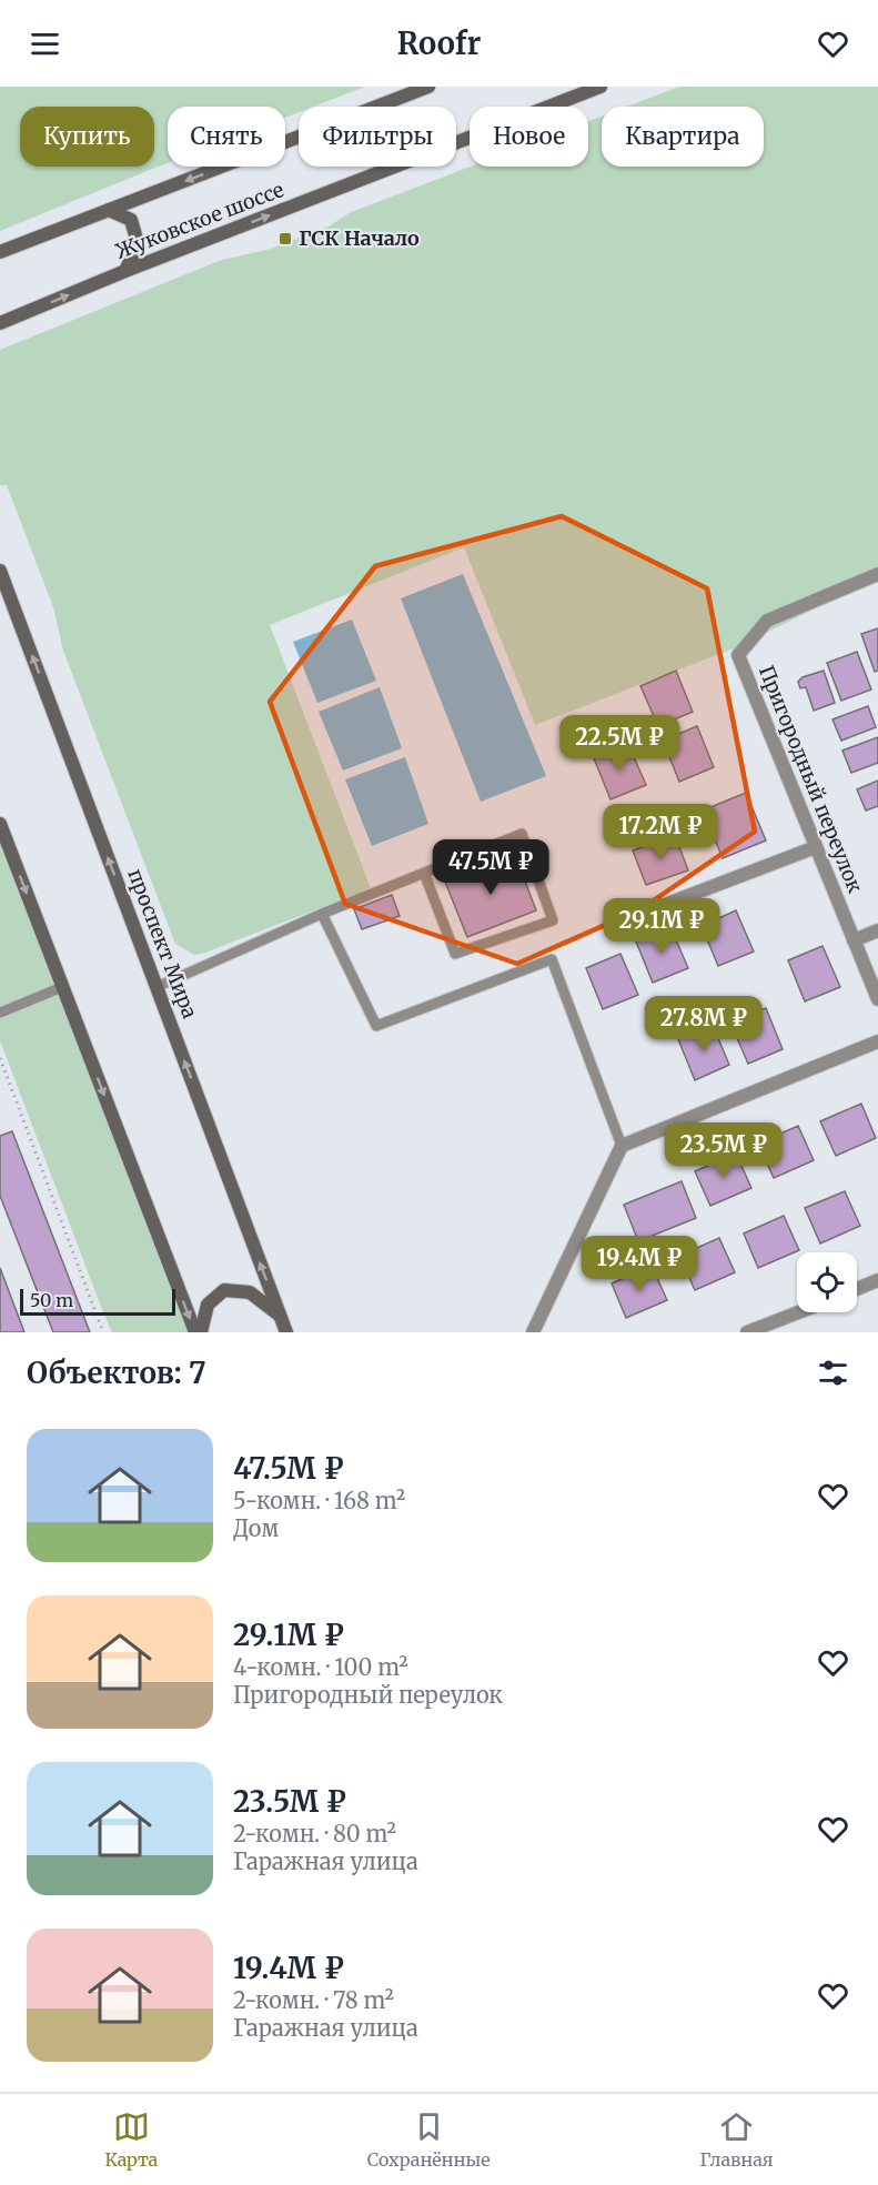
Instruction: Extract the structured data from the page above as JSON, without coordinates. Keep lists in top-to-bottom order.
{
  "streets": {
    "main road": ["Жуковское шоссе", "проспект Мира"],
    "street": ["Пригородный переулок"]
  },
  "places": {
    "transit": ["ГСК Начало"]
  },
  "scale_bar": "50 m",
  "page": {
    "header": "Roofr",
    "chip": [
      "Купить",
      "Снять",
      "Фильтры",
      "Новое",
      "Квартира"
    ],
    "price": [
      "22.5M ₽",
      "17.2M ₽",
      "47.5M ₽",
      "29.1M ₽",
      "27.8M ₽",
      "23.5M ₽",
      "19.4M ₽"
    ],
    "scale": "50 m",
    "heading": "Объектов: 7",
    "list": [
      {
        "name": "47.5M ₽",
        "note": "5-комн. · 168 m² · Дом"
      },
      {
        "name": "29.1M ₽",
        "note": "4-комн. · 100 m² · Пригородный переулок"
      },
      {
        "name": "23.5M ₽",
        "note": "2-комн. · 80 m² · Гаражная улица"
      },
      {
        "name": "19.4M ₽",
        "note": "2-комн. · 78 m² · Гаражная улица"
      }
    ],
    "tabs": ["Карта", "Сохранённые", "Главная"]
  }
}
